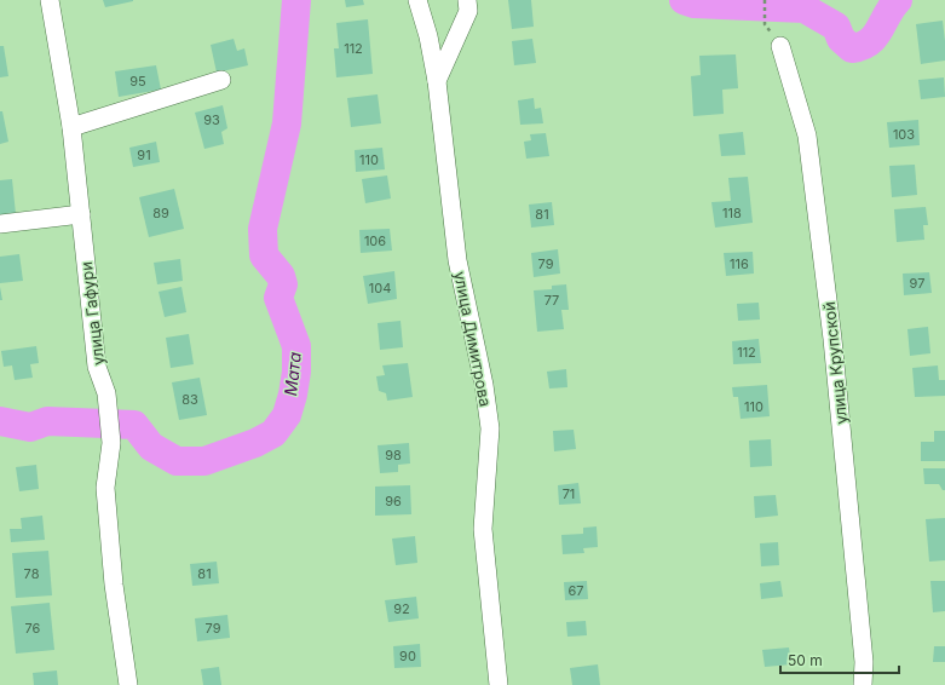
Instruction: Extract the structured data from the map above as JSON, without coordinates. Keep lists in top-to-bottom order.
{
  "streets": {
    "street": ["улица Гафури", "улица Димитрова", "улица Крупской"]
  },
  "water": ["Мата"],
  "house_numbers": [
    "112",
    "95",
    "93",
    "103",
    "91",
    "110",
    "89",
    "118",
    "81",
    "106",
    "79",
    "116",
    "97",
    "104",
    "77",
    "112",
    "83",
    "110",
    "98",
    "71",
    "96",
    "78",
    "81",
    "67",
    "92",
    "76",
    "79",
    "90"
  ],
  "scale_bar": "50 m"
}
